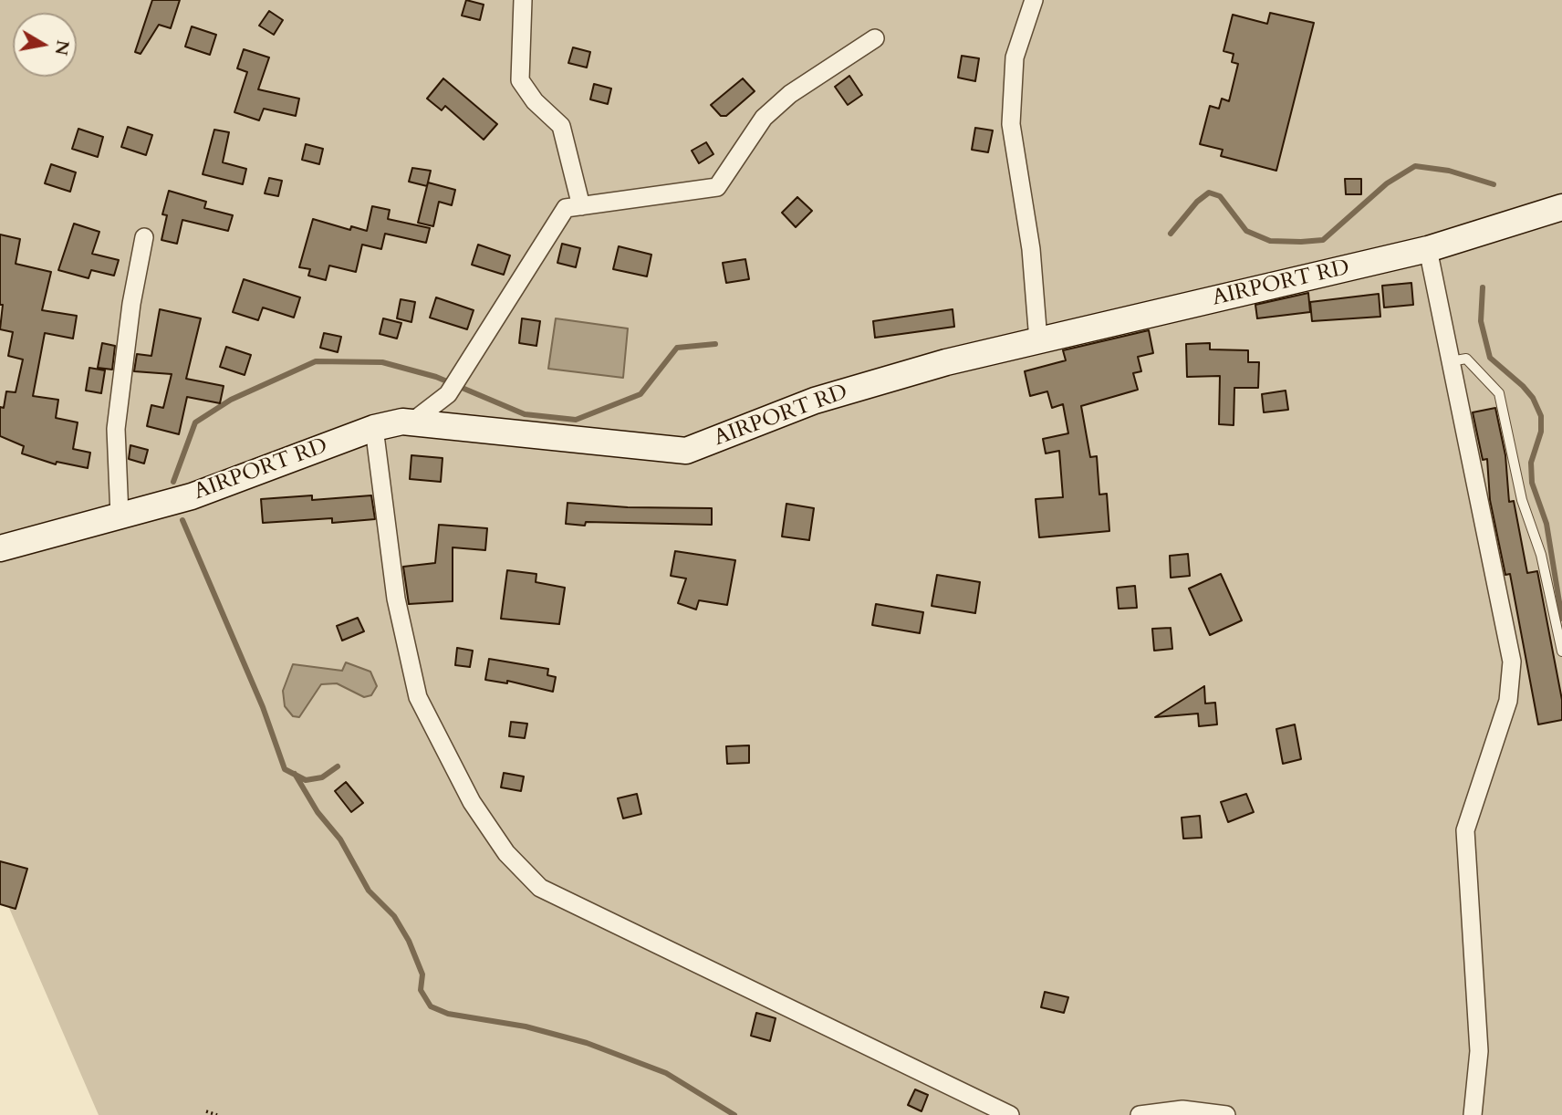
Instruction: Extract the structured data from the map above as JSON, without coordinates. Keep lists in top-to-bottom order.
{
  "streets": {
    "main road": ["AIRPORT RD"]
  },
  "north": "right"
}
